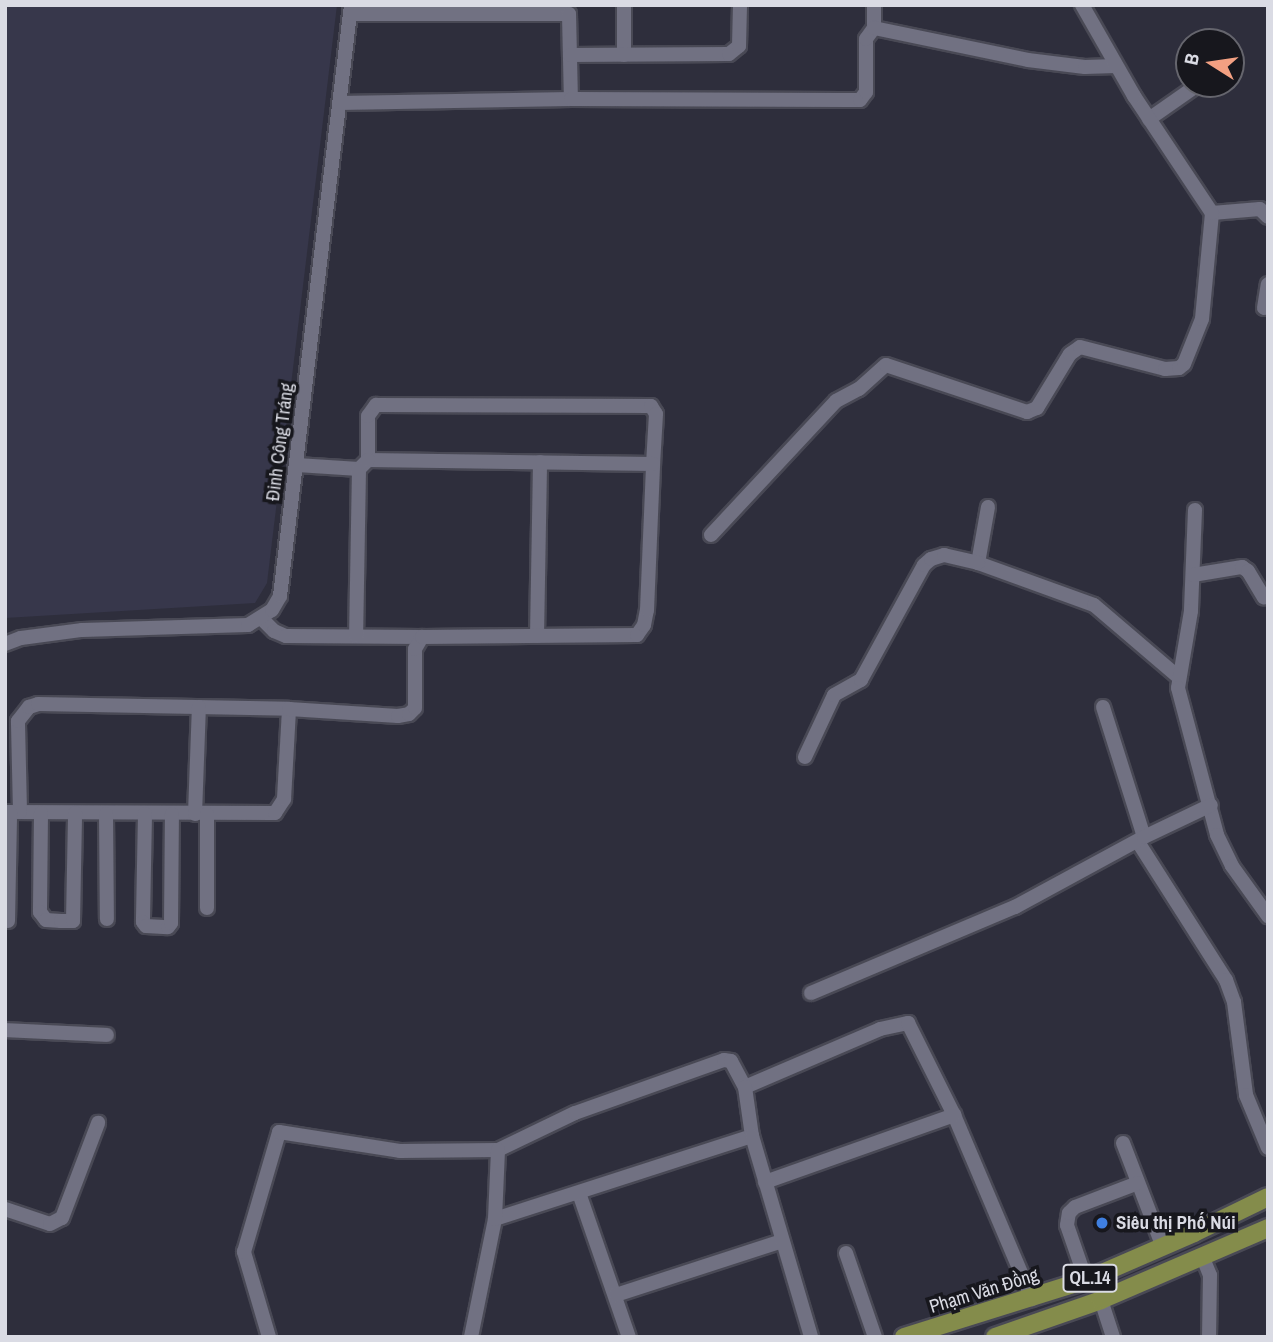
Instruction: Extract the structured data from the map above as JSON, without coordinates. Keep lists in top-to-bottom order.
{
  "streets": {
    "main road": ["QL.14", "Phạm Văn Đồng"],
    "street": ["Đinh Công Tráng"]
  },
  "places": ["Siêu thị Phố Núi"],
  "north": "left"
}
